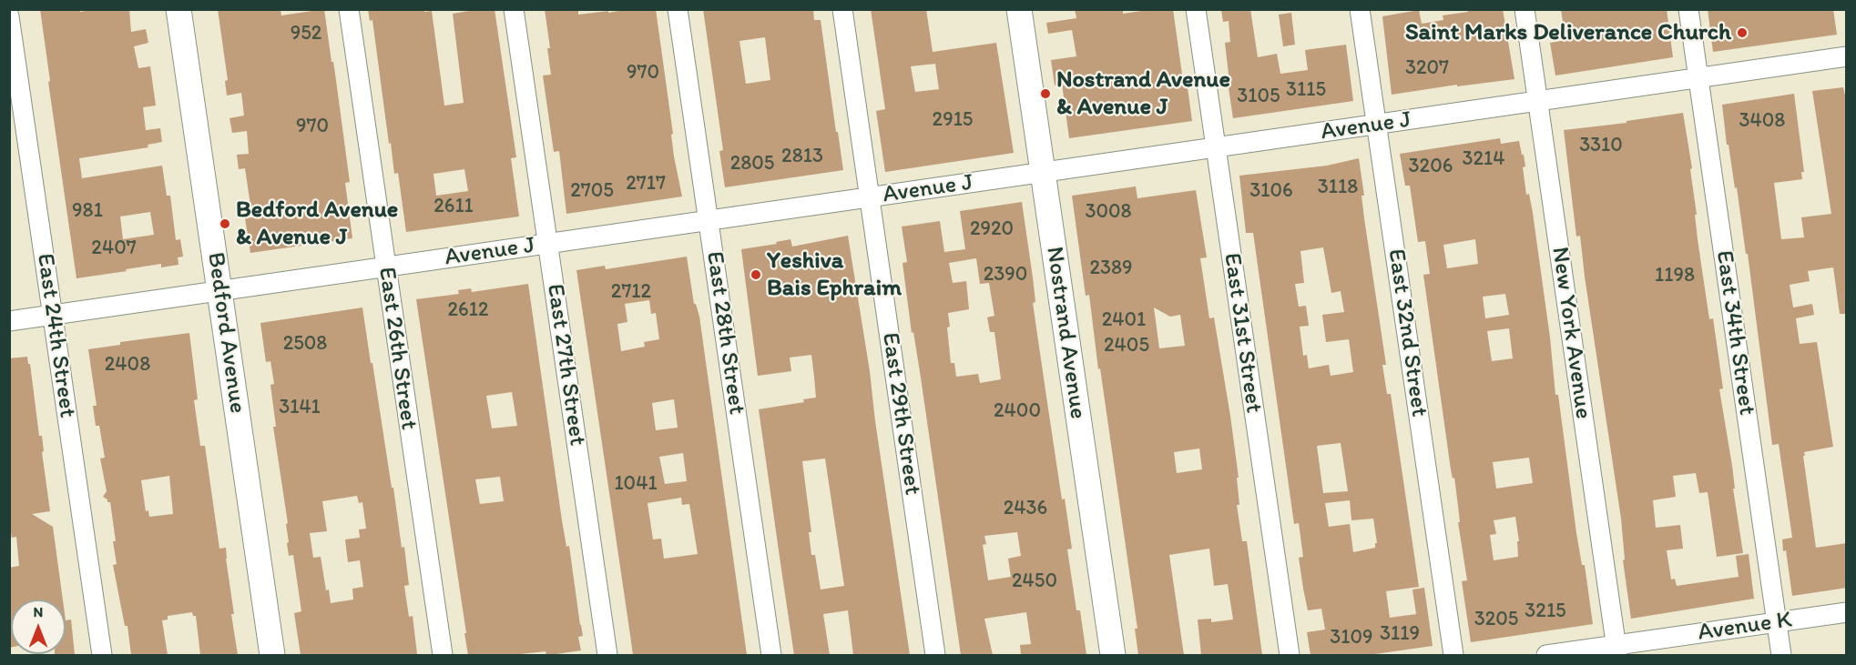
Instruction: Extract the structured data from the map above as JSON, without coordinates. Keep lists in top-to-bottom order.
{
  "streets": {
    "main road": ["Bedford Avenue", "Nostrand Avenue"],
    "street": [
      "Avenue J",
      "East 28th Street",
      "East 31st Street",
      "East 32nd Street",
      "New York Avenue",
      "East 34th Street",
      "East 24th Street",
      "East 26th Street",
      "East 27th Street",
      "East 29th Street",
      "Avenue K"
    ]
  },
  "crossings": [
    ["Avenue J", "Bedford Avenue"],
    ["Avenue J", "East 28th Street"],
    ["Avenue J", "Nostrand Avenue"],
    ["Avenue J", "East 31st Street"],
    ["Avenue J", "East 32nd Street"],
    ["Avenue J", "New York Avenue"],
    ["Avenue J", "East 34th Street"],
    ["Avenue J", "East 24th Street"],
    ["Avenue J", "East 26th Street"],
    ["Avenue J", "East 27th Street"],
    ["Avenue J", "East 29th Street"],
    ["New York Avenue", "Avenue K"],
    ["East 34th Street", "Avenue K"]
  ],
  "places": [
    "Saint Marks Deliverance Church",
    "Nostrand Avenue & Avenue J",
    "Bedford Avenue & Avenue J",
    "Yeshiva Bais Ephraim"
  ],
  "house_numbers": [
    "952",
    "3207",
    "970",
    "3115",
    "3105",
    "2915",
    "3408",
    "970",
    "3310",
    "2813",
    "3214",
    "2805",
    "3206",
    "2717",
    "3118",
    "2705",
    "3106",
    "2611",
    "981",
    "3008",
    "2920",
    "2407",
    "2389",
    "2390",
    "1198",
    "2712",
    "2612",
    "2401",
    "2508",
    "2405",
    "2408",
    "3141",
    "2400",
    "1041",
    "2436",
    "2450",
    "3215",
    "3205",
    "3119",
    "3109"
  ],
  "north": "top"
}
